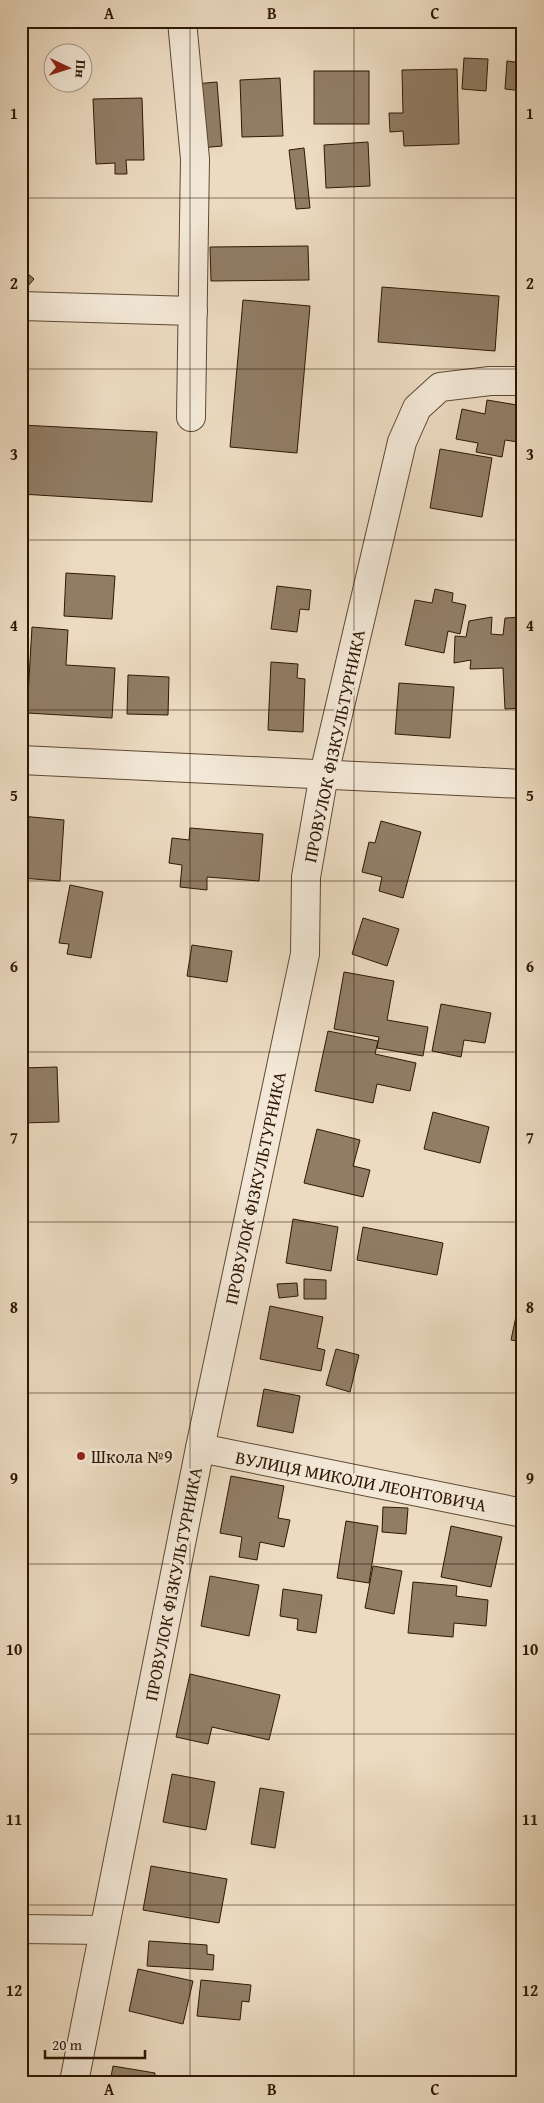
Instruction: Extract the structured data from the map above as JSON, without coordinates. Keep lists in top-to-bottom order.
{
  "streets": {
    "street": ["ПРОВУЛОК ФІЗКУЛЬТУРНИКА", "ВУЛИЦЯ МИКОЛИ ЛЕОНТОВИЧА"]
  },
  "crossings": [
    ["ПРОВУЛОК ФІЗКУЛЬТУРНИКА", "ВУЛИЦЯ МИКОЛИ ЛЕОНТОВИЧА"]
  ],
  "places": ["Школа №9"],
  "scale_bar": "20 m",
  "north": "right",
  "grid": {
    "columns": ["A", "B", "C"],
    "rows": [
      "1",
      "2",
      "3",
      "4",
      "5",
      "6",
      "7",
      "8",
      "9",
      "10",
      "11",
      "12"
    ]
  }
}
